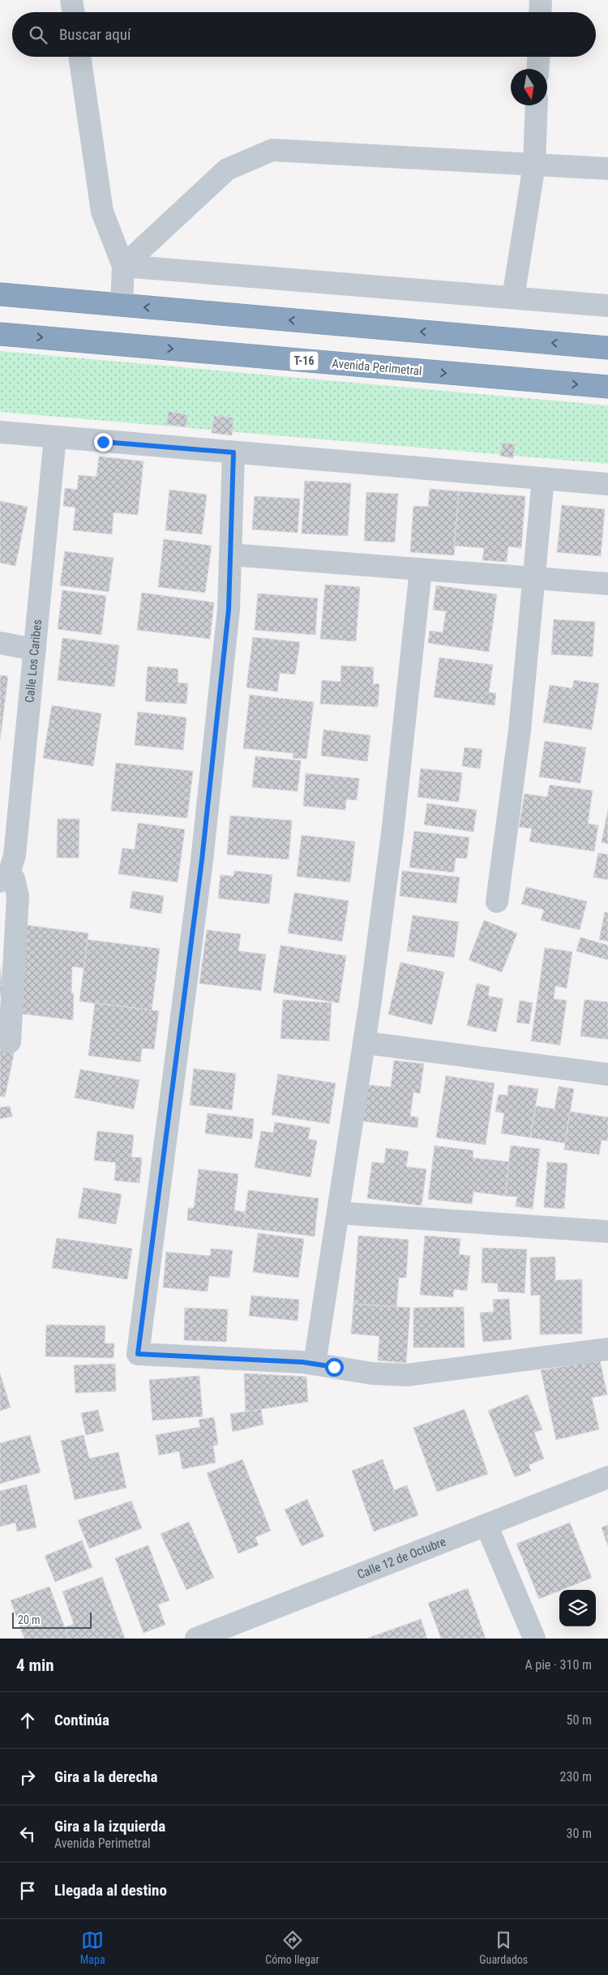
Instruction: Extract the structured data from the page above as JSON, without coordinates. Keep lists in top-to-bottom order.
{
  "streets": {
    "highway": ["T-16", "Avenida Perimetral"],
    "street": ["Calle Los Caribes", "Calle 12 de Octubre"]
  },
  "scale_bar": "20 m",
  "north": "bottom",
  "page": {
    "search": "Buscar aquí",
    "scale": "20 m",
    "heading": ["4 min", "A pie · 310 m"],
    "list": [
      ["Continúa", "50 m"],
      ["Gira a la derecha", "230 m"],
      ["Gira a la izquierda", "Avenida Perimetral", "30 m"],
      "Llegada al destino"
    ],
    "nav": ["Mapa", "Cómo llegar", "Guardados"]
  }
}
